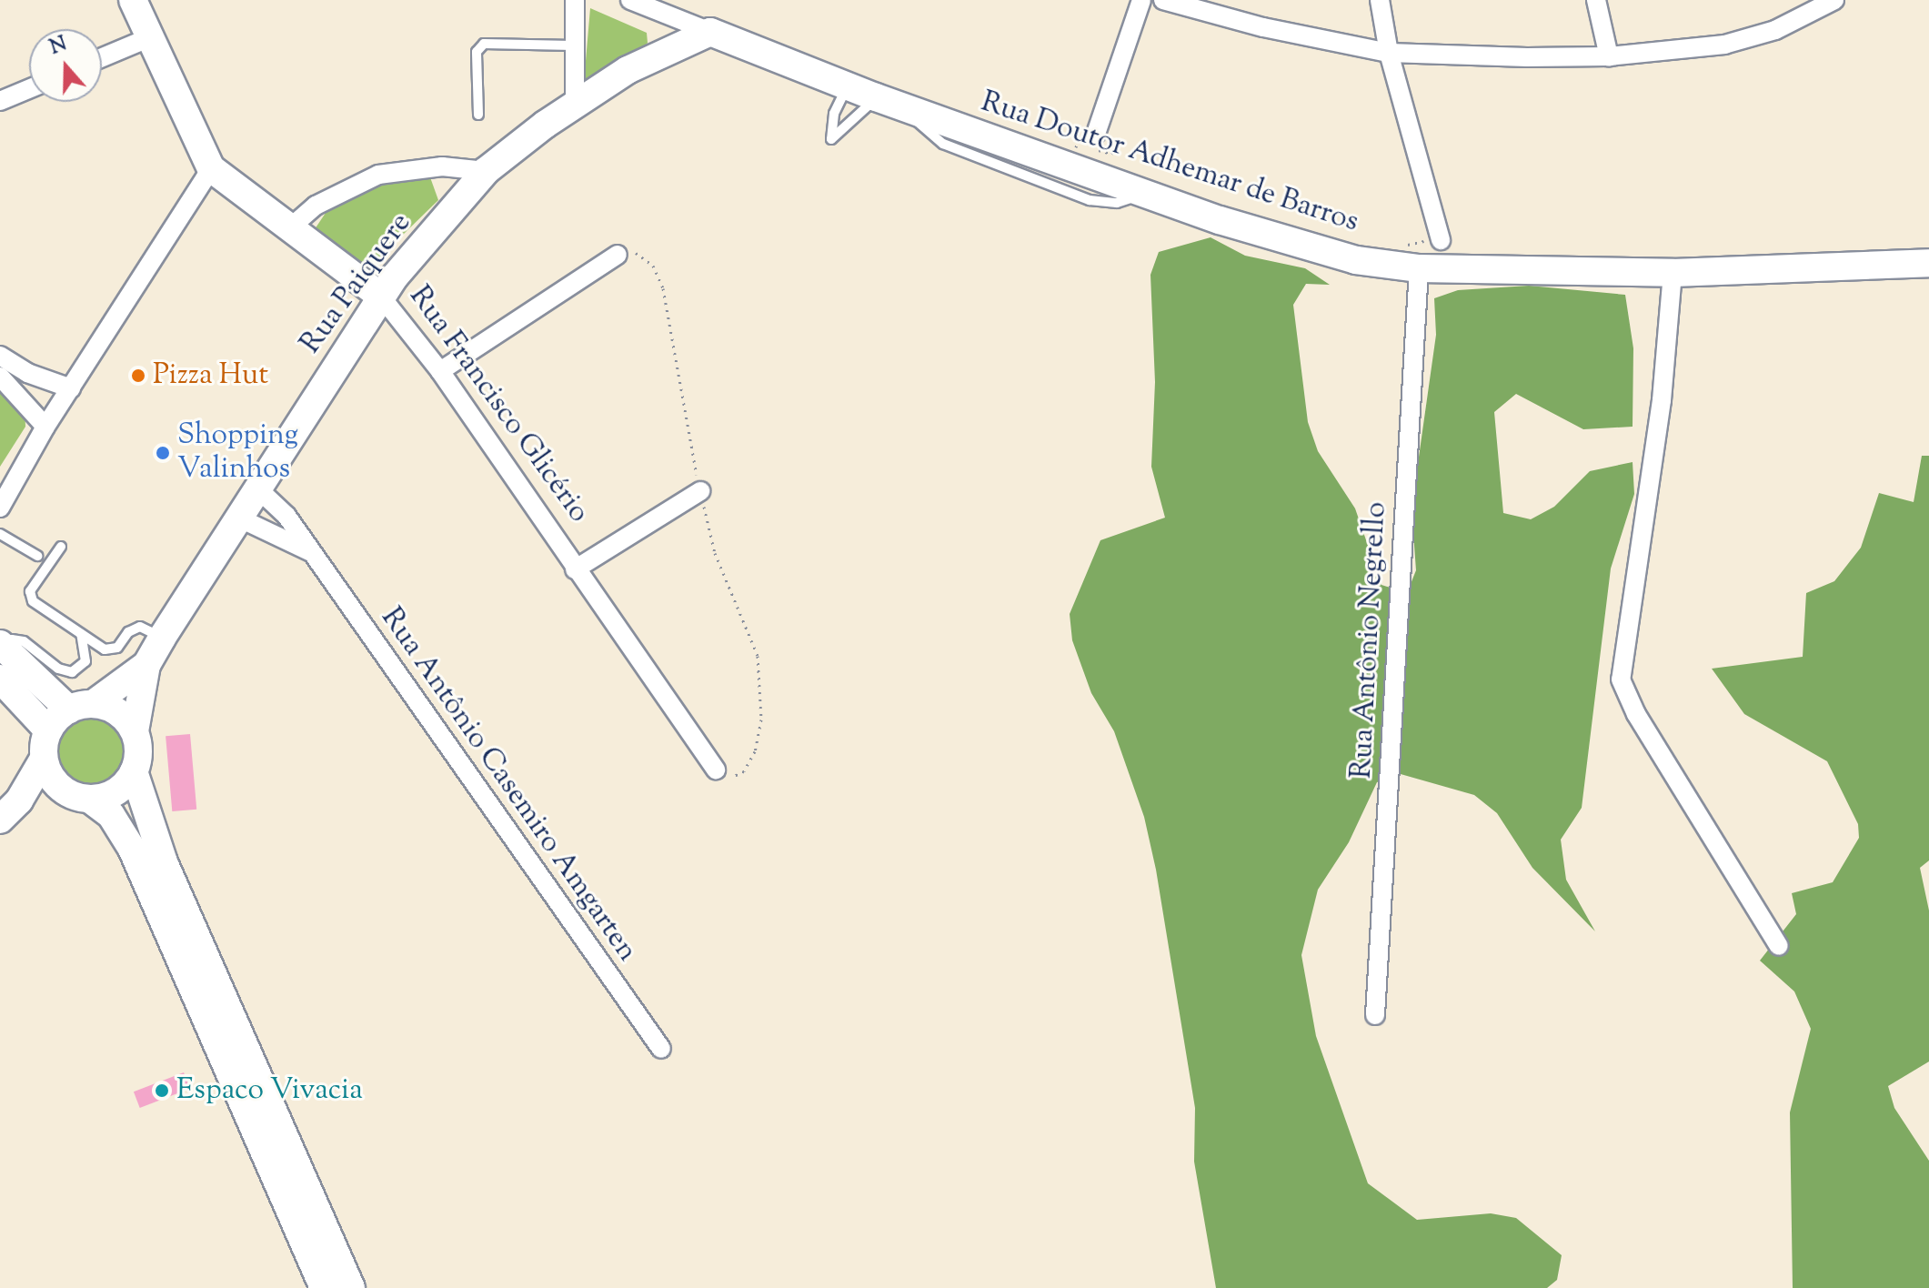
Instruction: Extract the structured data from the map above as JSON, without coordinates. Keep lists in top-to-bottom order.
{
  "streets": {
    "street": [
      "Rua Doutor Adhemar de Barros",
      "Rua Paiquere",
      "Rua Francisco Glicério",
      "Rua Antônio Negrello",
      "Rua Antônio Casemiro Amgarten"
    ]
  },
  "crossings": [
    ["Rua Doutor Adhemar de Barros", "Rua Paiquere"],
    ["Rua Doutor Adhemar de Barros", "Rua Antônio Negrello"],
    ["Rua Paiquere", "Rua Francisco Glicério"],
    ["Rua Paiquere", "Rua Antônio Casemiro Amgarten"]
  ],
  "places": ["Pizza Hut", "Shopping Valinhos", "Espaco Vivacia"],
  "north": "top"
}
